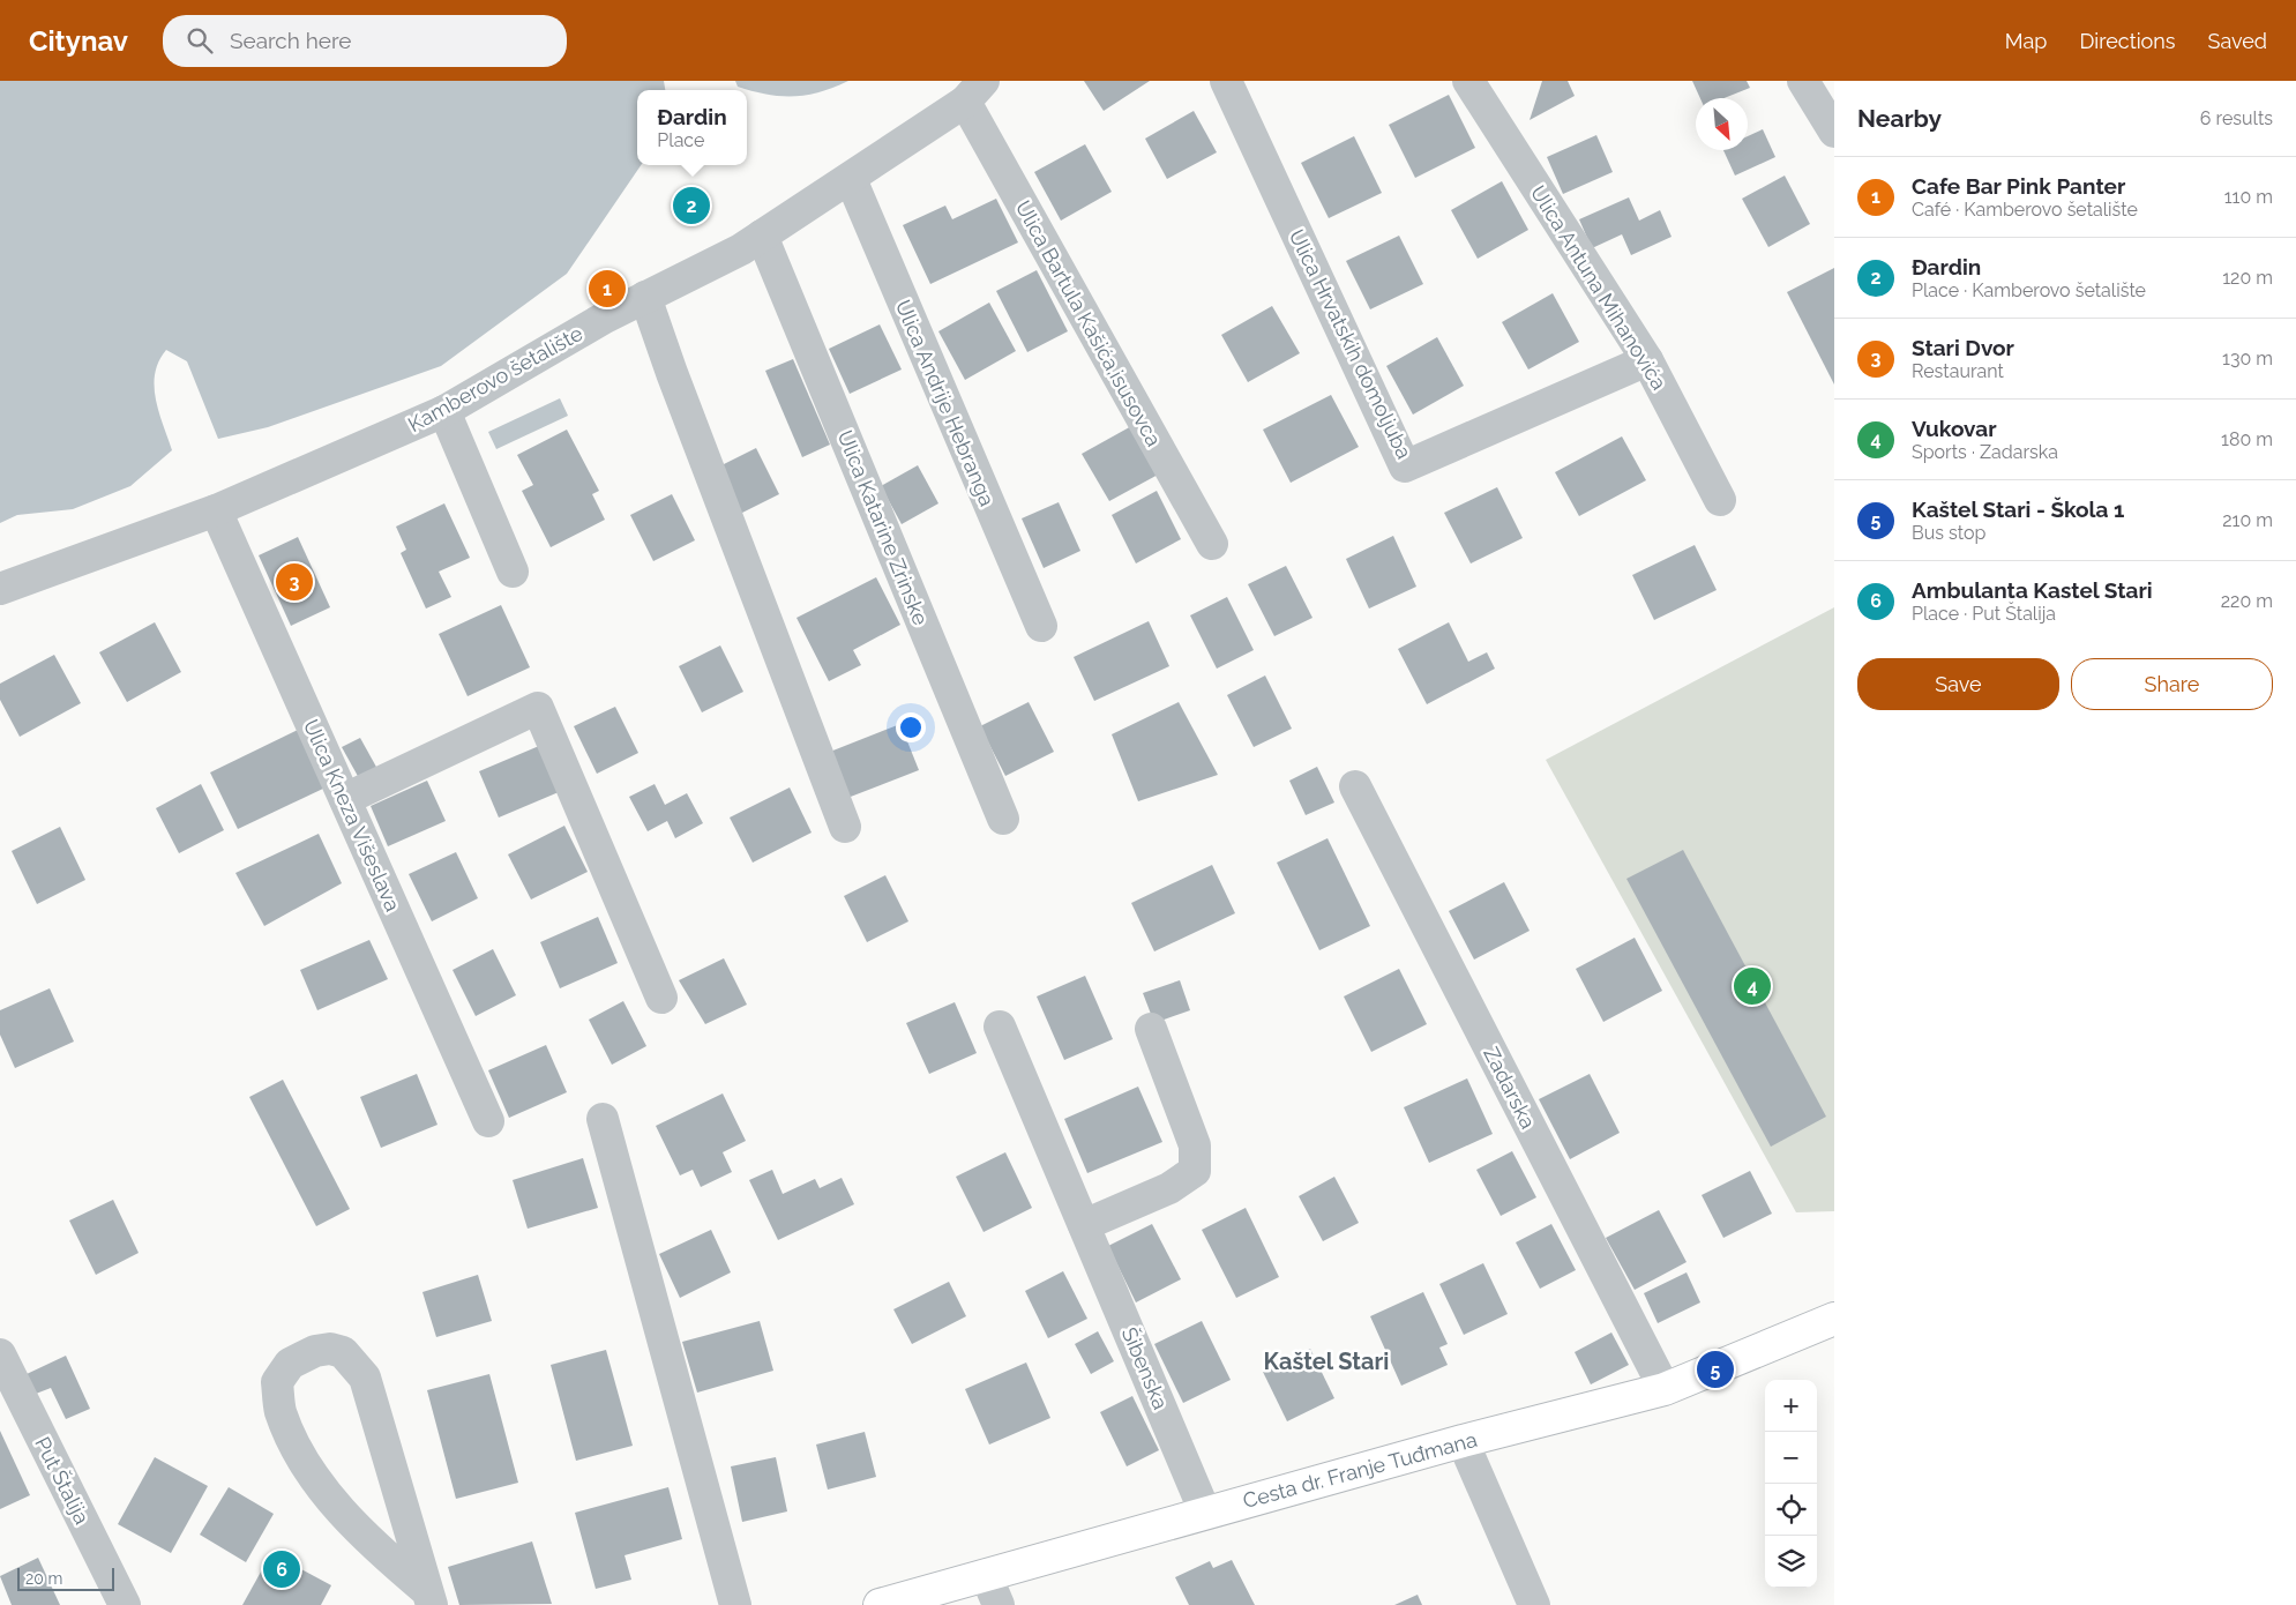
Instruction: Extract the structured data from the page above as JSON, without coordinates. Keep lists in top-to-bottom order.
{
  "streets": {
    "main road": ["Cesta dr. Franje Tuđmana"],
    "street": [
      "Ulica Antuna Mihanovića",
      "Ulica Bartula Kašića,isusovca",
      "Ulica Hrvatskih domoljuba",
      "Kamberovo šetalište",
      "Ulica Andrije Hebranga",
      "Ulica Katarine Zrinske",
      "Ulica Kneza Višeslava",
      "Zadarska",
      "Šibenska",
      "Put Štalija"
    ]
  },
  "crossings": [
    ["Ulica Antuna Mihanovića", "Ulica Hrvatskih domoljuba"],
    ["Ulica Bartula Kašića,isusovca", "Kamberovo šetalište"],
    ["Kamberovo šetalište", "Ulica Andrije Hebranga"],
    ["Kamberovo šetalište", "Ulica Katarine Zrinske"],
    ["Kamberovo šetalište", "Ulica Kneza Višeslava"],
    ["Zadarska", "Cesta dr. Franje Tuđmana"],
    ["Šibenska", "Cesta dr. Franje Tuđmana"]
  ],
  "districts": ["Kaštel Stari"],
  "scale_bar": "20 m",
  "north": "bottom right",
  "page": {
    "header": "Citynav",
    "search": "Search here",
    "nav": ["Map", "Directions", "Saved"],
    "heading": ["Nearby", "6 results"],
    "popup": ["Đardin", "Place"],
    "list": [
      {
        "mark": "1",
        "name": "Cafe Bar Pink Panter",
        "note": "Café · Kamberovo šetalište",
        "value": "110 m"
      },
      {
        "mark": "2",
        "name": "Đardin",
        "note": "Place · Kamberovo šetalište",
        "value": "120 m"
      },
      {
        "mark": "3",
        "name": "Stari Dvor",
        "note": "Restaurant",
        "value": "130 m"
      },
      {
        "mark": "4",
        "name": "Vukovar",
        "note": "Sports · Zadarska",
        "value": "180 m"
      },
      {
        "mark": "5",
        "name": "Kaštel Stari - Škola 1",
        "note": "Bus stop",
        "value": "210 m"
      },
      {
        "mark": "6",
        "name": "Ambulanta Kastel Stari",
        "note": "Place · Put Štalija",
        "value": "220 m"
      }
    ],
    "pins": [
      "2",
      "1",
      "3",
      "4",
      "5",
      "6"
    ],
    "buttons": ["Save", "Share"],
    "map_buttons": ["+", "−"],
    "scale": "20 m"
  }
}
